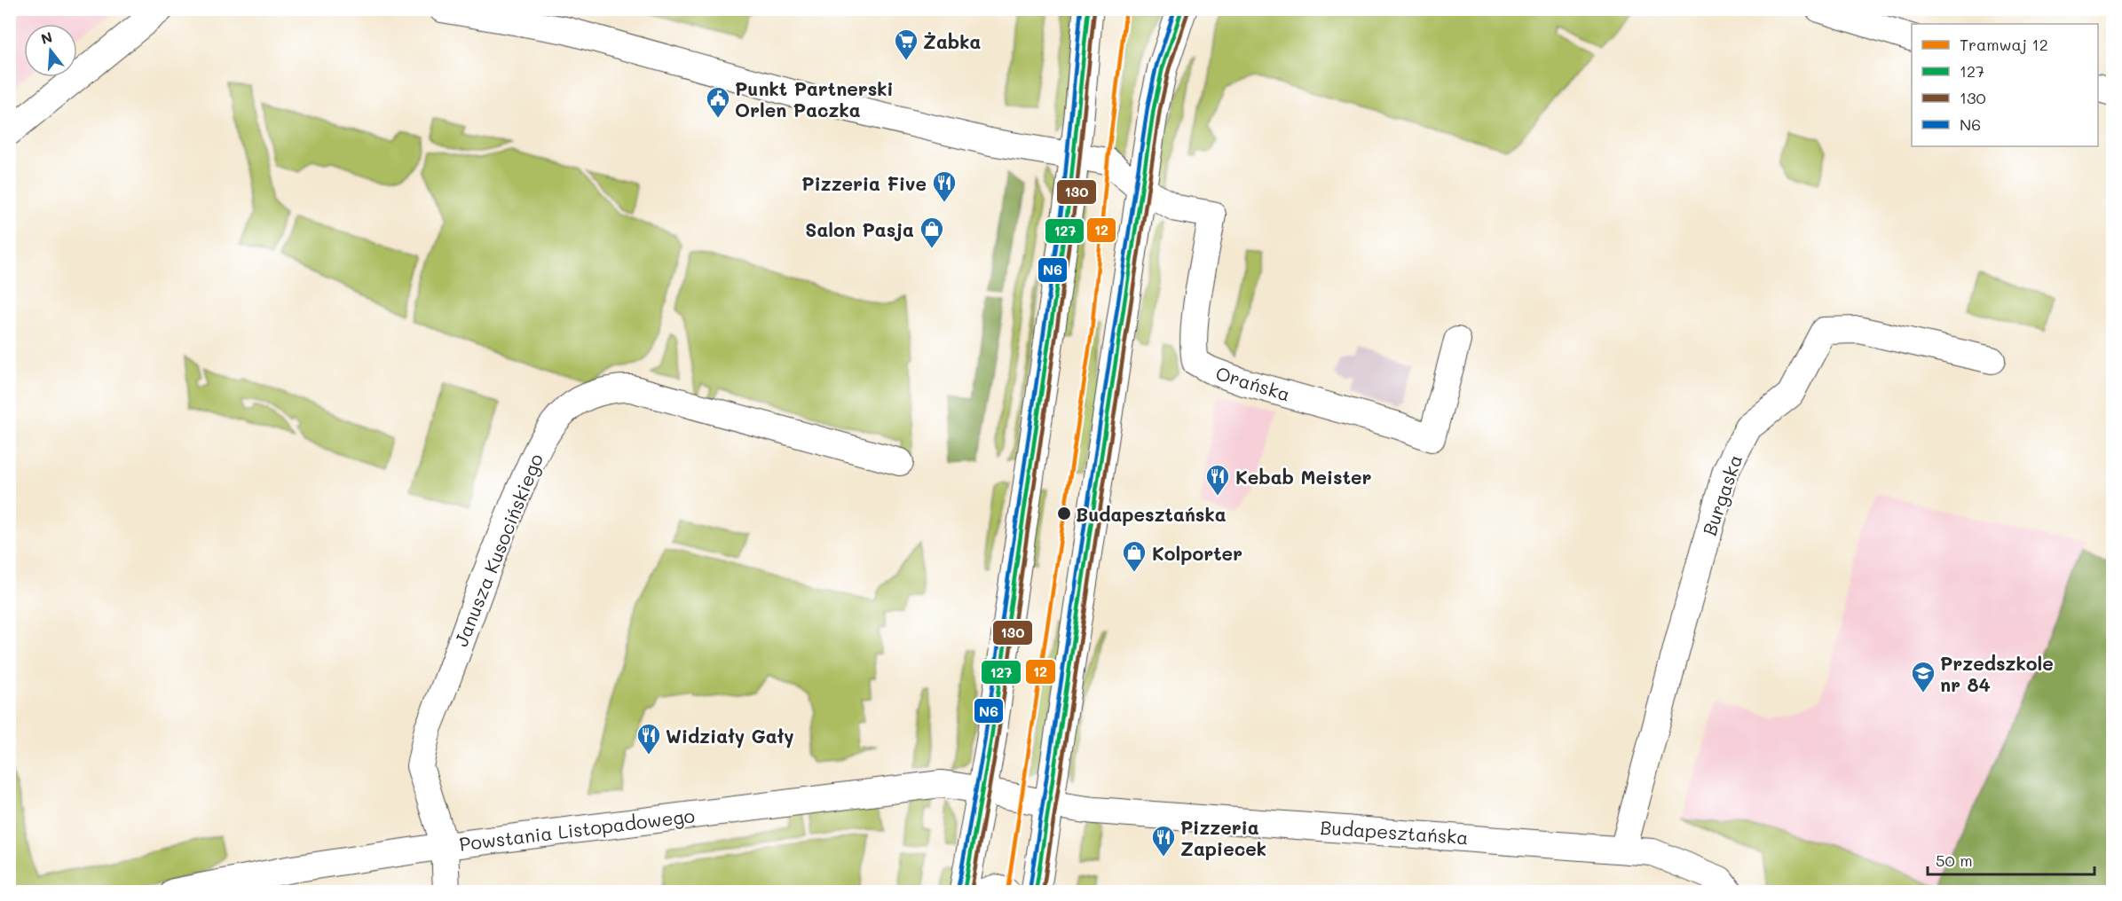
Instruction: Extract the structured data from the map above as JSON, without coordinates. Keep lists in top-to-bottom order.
{
  "streets": {
    "street": [
      "Orańska",
      "Burgaska",
      "Janusza Kusocińskiego",
      "Powstania Listopadowego",
      "Budapesztańska"
    ]
  },
  "crossings": [
    ["Burgaska", "Budapesztańska"],
    ["Janusza Kusocińskiego", "Powstania Listopadowego"],
    ["Powstania Listopadowego", "Budapesztańska"]
  ],
  "places": {
    "supermarket": ["Żabka"],
    "public building": ["Punkt Partnerski Orlen Paczka"],
    "restaurant": [
      "Pizzeria Five",
      "Kebab Meister",
      "Widziały Gały",
      "Pizzeria Zapiecek"
    ],
    "shop": ["Salon Pasja", "Kolporter"],
    "other": ["Budapesztańska"],
    "school or university": ["Przedszkole nr 84"]
  },
  "lines": [
    "tram line 12",
    "transit line 127",
    "transit line N6",
    "transit line 130"
  ],
  "legend": [
    "Tramwaj 12",
    "127",
    "130",
    "N6"
  ],
  "scale_bar": "50 m",
  "north": "top"
}
